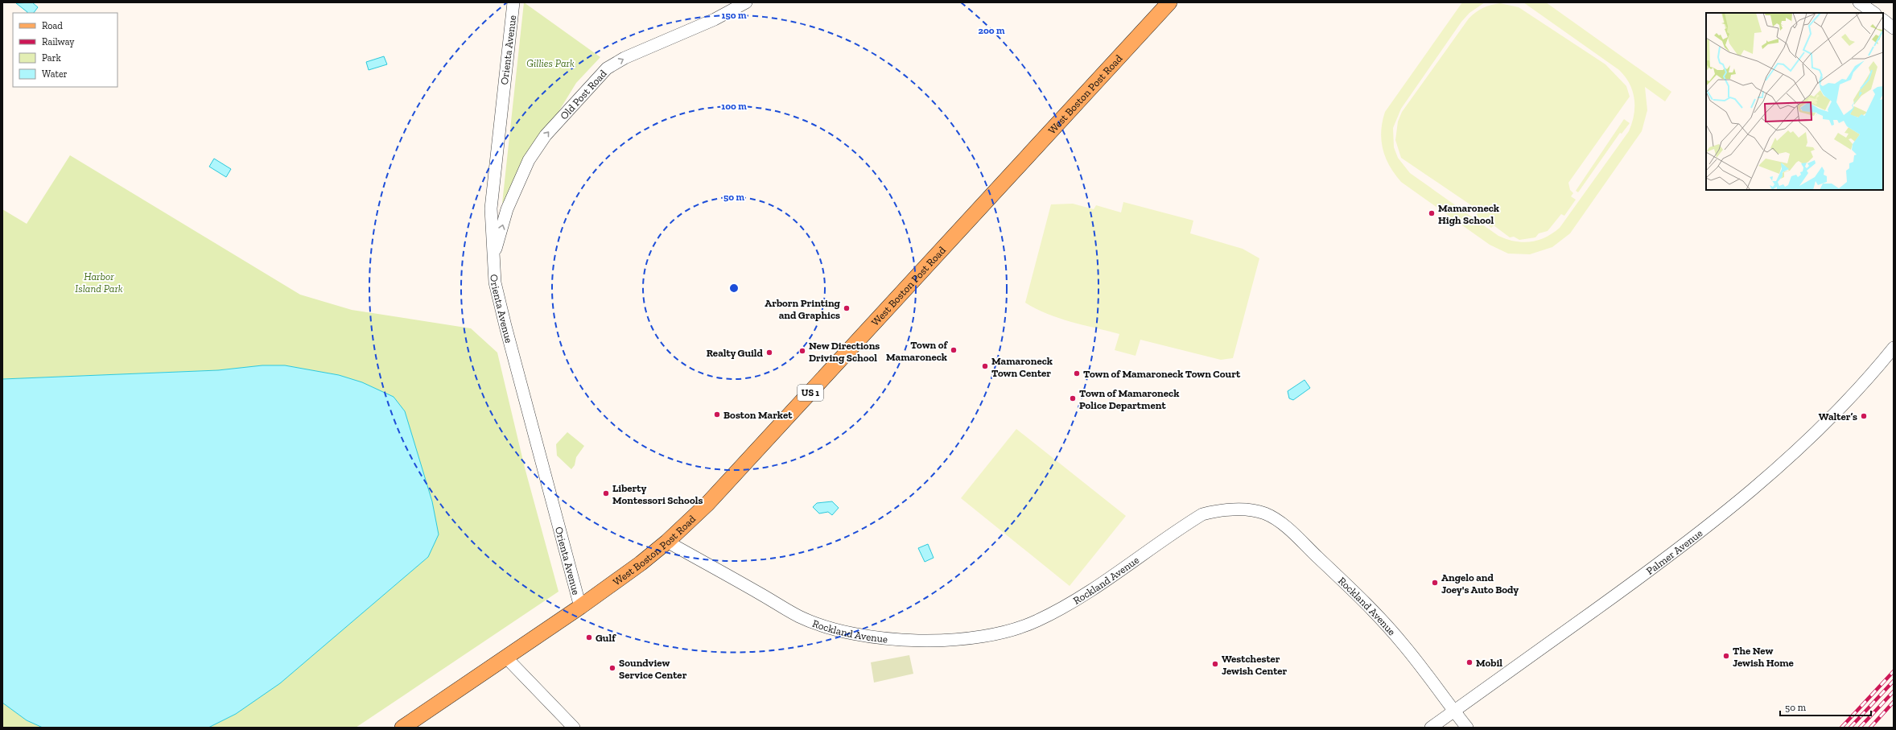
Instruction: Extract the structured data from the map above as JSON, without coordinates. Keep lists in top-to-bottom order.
{
  "streets": {
    "main road": ["West Boston Post Road", "US 1"],
    "street": [
      "Orienta Avenue",
      "Old Post Road",
      "Palmer Avenue",
      "Rockland Avenue"
    ]
  },
  "crossings": [
    ["Orienta Avenue", "Old Post Road"],
    ["Orienta Avenue", "West Boston Post Road"],
    ["West Boston Post Road", "Rockland Avenue"],
    ["Palmer Avenue", "Rockland Avenue"]
  ],
  "one_way": ["Old Post Road"],
  "parks": ["Gillies Park", "Harbor Island Park"],
  "places": [
    "Mamaroneck High School",
    "Arborn Printing and Graphics",
    "Town of Mamaroneck",
    "New Directions Driving School",
    "Realty Guild",
    "Mamaroneck Town Center",
    "Town of Mamaroneck Town Court",
    "Town of Mamaroneck Police Department",
    "Boston Market",
    "Walter’s",
    "Liberty Montessori Schools",
    "Angelo and Joey's Auto Body",
    "Gulf",
    "The New Jewish Home",
    "Mobil",
    "Westchester Jewish Center",
    "Soundview Service Center"
  ],
  "legend": [
    "Road",
    "Railway",
    "Park",
    "Water"
  ],
  "scale_bar": "50 m",
  "rings": [
    "150 m",
    "200 m",
    "100 m",
    "50 m"
  ]
}
